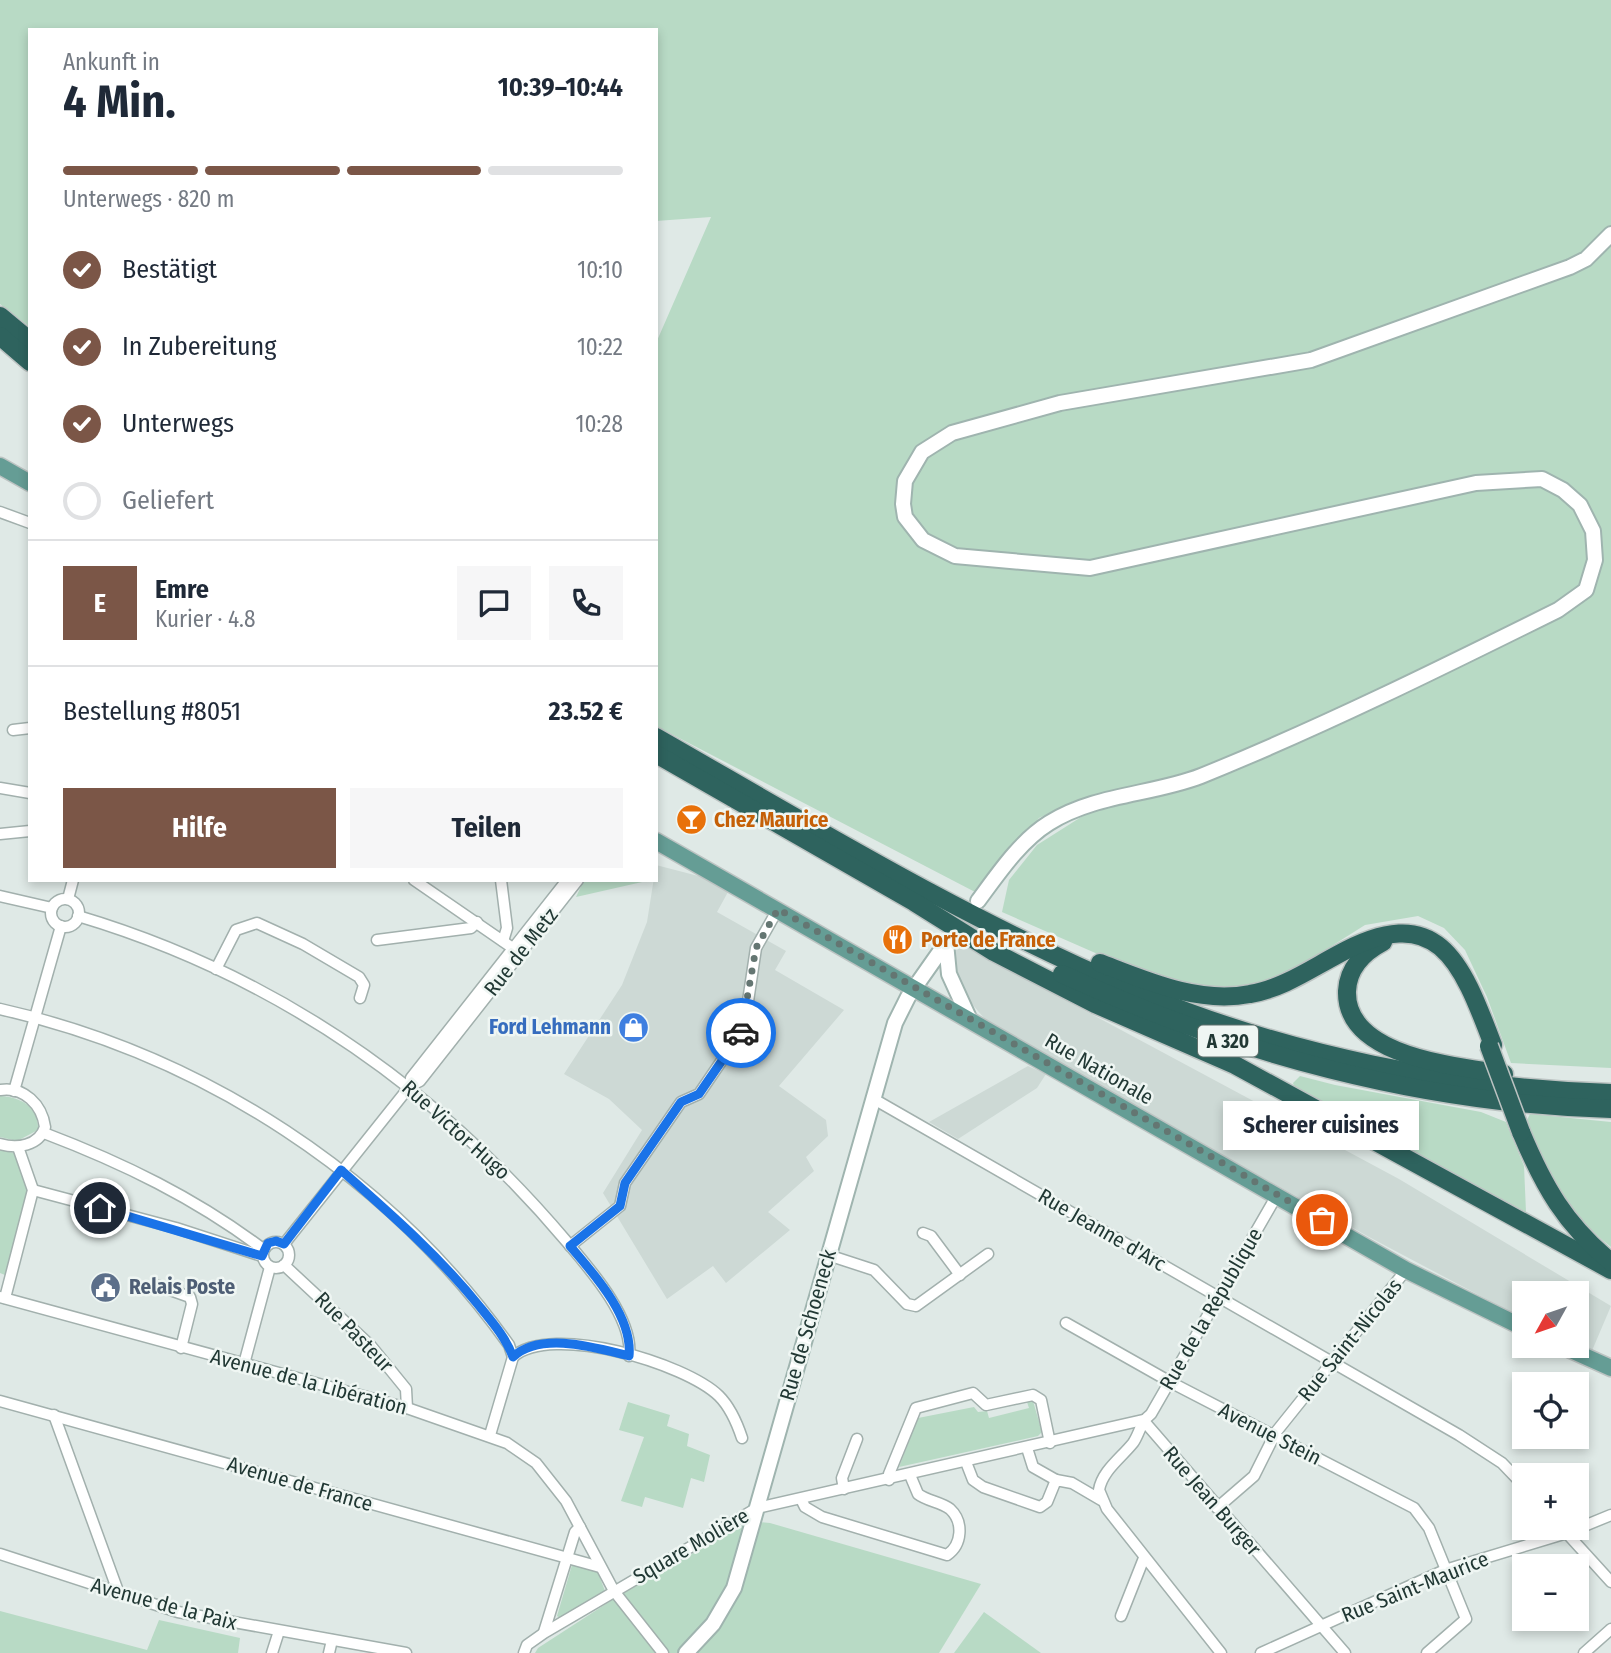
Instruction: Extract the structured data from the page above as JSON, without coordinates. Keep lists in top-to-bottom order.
{
  "streets": {
    "highway": ["A 320"],
    "main road": ["Rue Nationale", "Rue de Schoeneck"],
    "street": [
      "Rue de Metz",
      "Rue Victor Hugo",
      "Rue Jeanne d'Arc",
      "Rue de la République",
      "Rue Pasteur",
      "Rue Saint-Nicolas",
      "Avenue de la Libération",
      "Avenue Stein",
      "Avenue de France",
      "Rue Jean Burger",
      "Square Molière",
      "Rue Saint-Maurice",
      "Avenue de la Paix"
    ]
  },
  "crossings": [
    ["Rue de Metz", "Rue Victor Hugo"],
    ["Rue de Metz", "Rue Pasteur"],
    ["Rue Nationale", "Rue de la République"],
    ["Rue Nationale", "Rue de Schoeneck"],
    ["Rue Nationale", "Rue Saint-Nicolas"],
    ["Rue Jeanne d'Arc", "Rue de la République"],
    ["Rue Jeanne d'Arc", "Rue de Schoeneck"],
    ["Rue Jeanne d'Arc", "Rue Saint-Nicolas"],
    ["Rue de la République", "Avenue Stein"],
    ["Rue de la République", "Rue Jean Burger"],
    ["Rue de Schoeneck", "Square Molière"],
    ["Rue Pasteur", "Avenue de la Libération"],
    ["Rue Saint-Nicolas", "Avenue Stein"],
    ["Rue Saint-Nicolas", "Rue Jean Burger"],
    ["Avenue de la Libération", "Square Molière"],
    ["Avenue Stein", "Rue Saint-Maurice"],
    ["Avenue de France", "Square Molière"],
    ["Rue Jean Burger", "Rue Saint-Maurice"]
  ],
  "places": {
    "bar": ["Chez Maurice"],
    "restaurant": ["Porte de France"],
    "shop": ["Ford Lehmann"],
    "other": ["Scherer cuisines"],
    "public building": ["Relais Poste"]
  },
  "north": "bottom left",
  "page": {
    "heading": ["4 Min.", "Ankunft in", "10:39–10:44"],
    "panel": [
      "Emre",
      "Kurier · 4.8",
      "Bestellung #8051",
      "23.52 €"
    ],
    "bar": "Unterwegs · 820 m",
    "list": [
      ["Bestätigt", "10:10"],
      ["In Zubereitung", "10:22"],
      ["Unterwegs", "10:28"],
      "Geliefert"
    ],
    "round": "E",
    "buttons": ["Hilfe", "Teilen"],
    "bubble": "Scherer cuisines",
    "map_buttons": ["+", "−"]
  }
}
